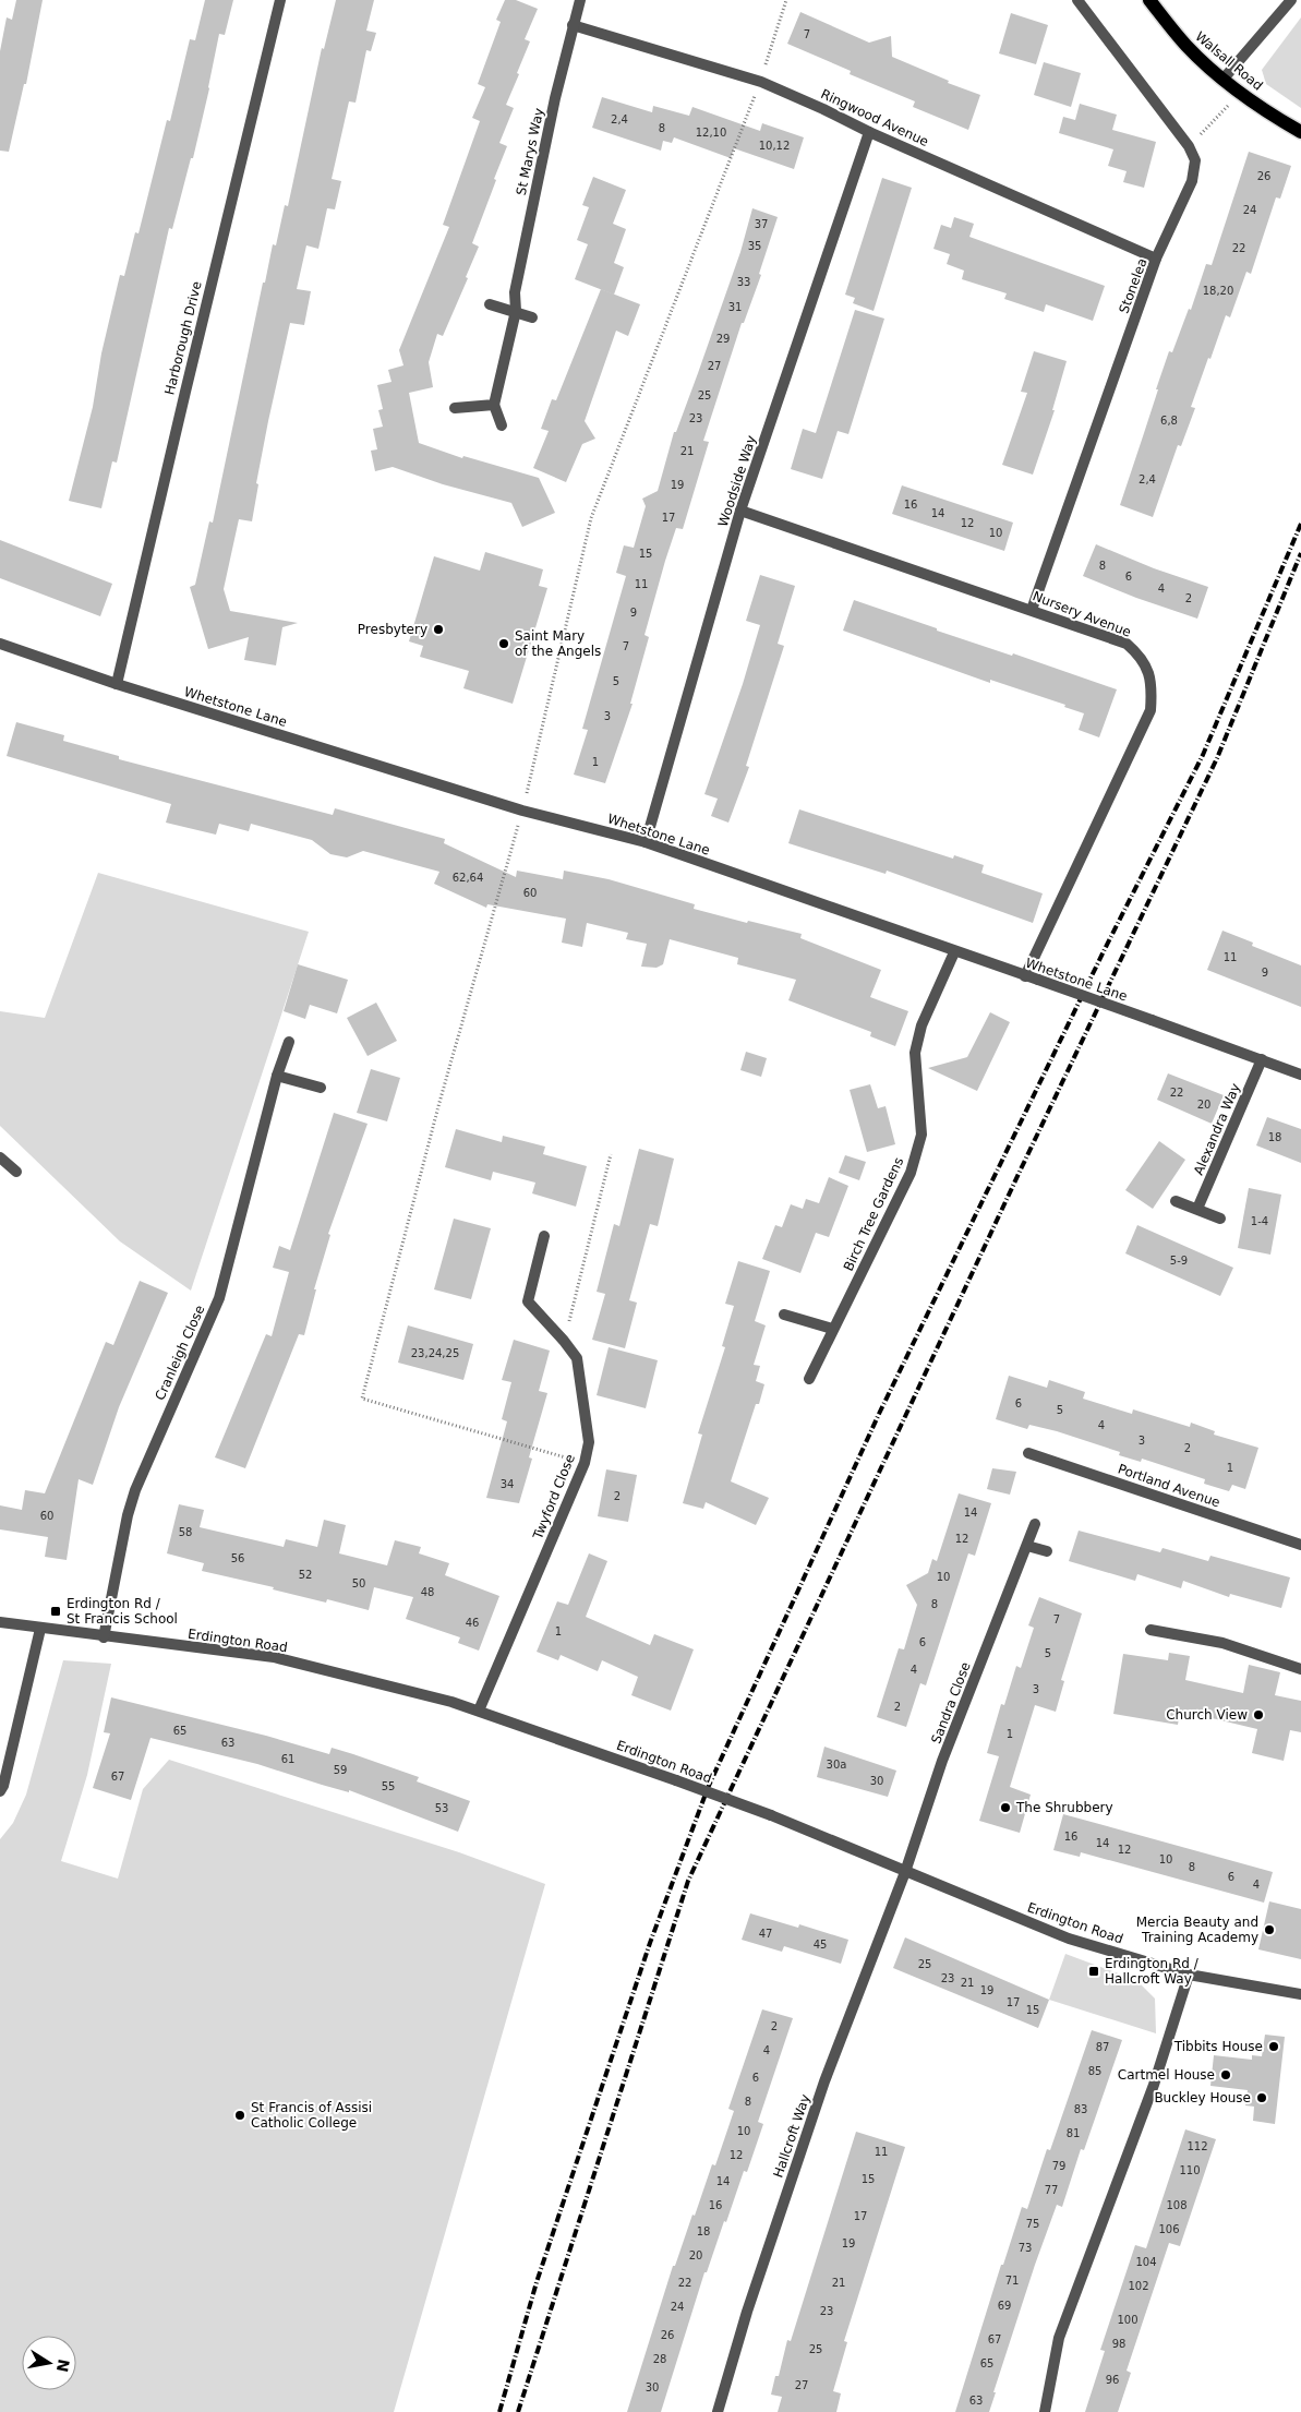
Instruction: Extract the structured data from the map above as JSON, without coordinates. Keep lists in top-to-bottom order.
{
  "streets": {
    "main road": ["Walsall Road"],
    "street": [
      "Ringwood Avenue",
      "St Marys Way",
      "Stonelea",
      "Harborough Drive",
      "Woodside Way",
      "Nursery Avenue",
      "Whetstone Lane",
      "Alexandra Way",
      "Birch Tree Gardens",
      "Cranleigh Close",
      "Portland Avenue",
      "Twyford Close",
      "Erdington Road",
      "Sandra Close",
      "Hallcroft Way"
    ]
  },
  "crossings": [
    ["Ringwood Avenue", "St Marys Way"],
    ["Ringwood Avenue", "Stonelea"],
    ["Ringwood Avenue", "Woodside Way"],
    ["Stonelea", "Nursery Avenue"],
    ["Harborough Drive", "Whetstone Lane"],
    ["Woodside Way", "Nursery Avenue"],
    ["Woodside Way", "Whetstone Lane"],
    ["Nursery Avenue", "Whetstone Lane"],
    ["Whetstone Lane", "Alexandra Way"],
    ["Whetstone Lane", "Birch Tree Gardens"],
    ["Cranleigh Close", "Erdington Road"],
    ["Twyford Close", "Erdington Road"],
    ["Erdington Road", "Sandra Close"],
    ["Erdington Road", "Hallcroft Way"],
    ["Sandra Close", "Hallcroft Way"]
  ],
  "places": {
    "other": [
      "Presbytery",
      "Saint Mary of the Angels",
      "Church View",
      "The Shrubbery",
      "Mercia Beauty and Training Academy",
      "Tibbits House",
      "Cartmel House",
      "Buckley House",
      "St Francis of Assisi Catholic College"
    ],
    "transit": ["Erdington Rd / St Francis School", "Erdington Rd / Hallcroft Way"]
  },
  "house_numbers": [
    "7",
    "2,4",
    "8",
    "12,10",
    "10,12",
    "26",
    "24",
    "37",
    "35",
    "22",
    "33",
    "18,20",
    "31",
    "29",
    "27",
    "25",
    "23",
    "6,8",
    "21",
    "2,4",
    "19",
    "16",
    "14",
    "17",
    "12",
    "10",
    "15",
    "8",
    "6",
    "11",
    "4",
    "2",
    "9",
    "7",
    "5",
    "3",
    "1",
    "62,64",
    "60",
    "11",
    "9",
    "22",
    "20",
    "18",
    "1-4",
    "5-9",
    "23,24,25",
    "6",
    "5",
    "4",
    "3",
    "2",
    "1",
    "34",
    "2",
    "14",
    "60",
    "58",
    "12",
    "56",
    "52",
    "10",
    "50",
    "48",
    "8",
    "7",
    "46",
    "1",
    "6",
    "5",
    "4",
    "3",
    "2",
    "65",
    "1",
    "63",
    "61",
    "30a",
    "59",
    "67",
    "30",
    "55",
    "53",
    "16",
    "14",
    "12",
    "10",
    "8",
    "6",
    "4",
    "47",
    "45",
    "25",
    "23",
    "21",
    "19",
    "17",
    "15",
    "2",
    "87",
    "4",
    "85",
    "6",
    "8",
    "83",
    "10",
    "81",
    "112",
    "11",
    "12",
    "79",
    "110",
    "15",
    "14",
    "77",
    "16",
    "108",
    "17",
    "75",
    "106",
    "18",
    "19",
    "73",
    "20",
    "104",
    "71",
    "22",
    "21",
    "102",
    "69",
    "24",
    "23",
    "100",
    "26",
    "67",
    "98",
    "25",
    "28",
    "65",
    "96",
    "27",
    "30",
    "63"
  ],
  "north": "right"
}
